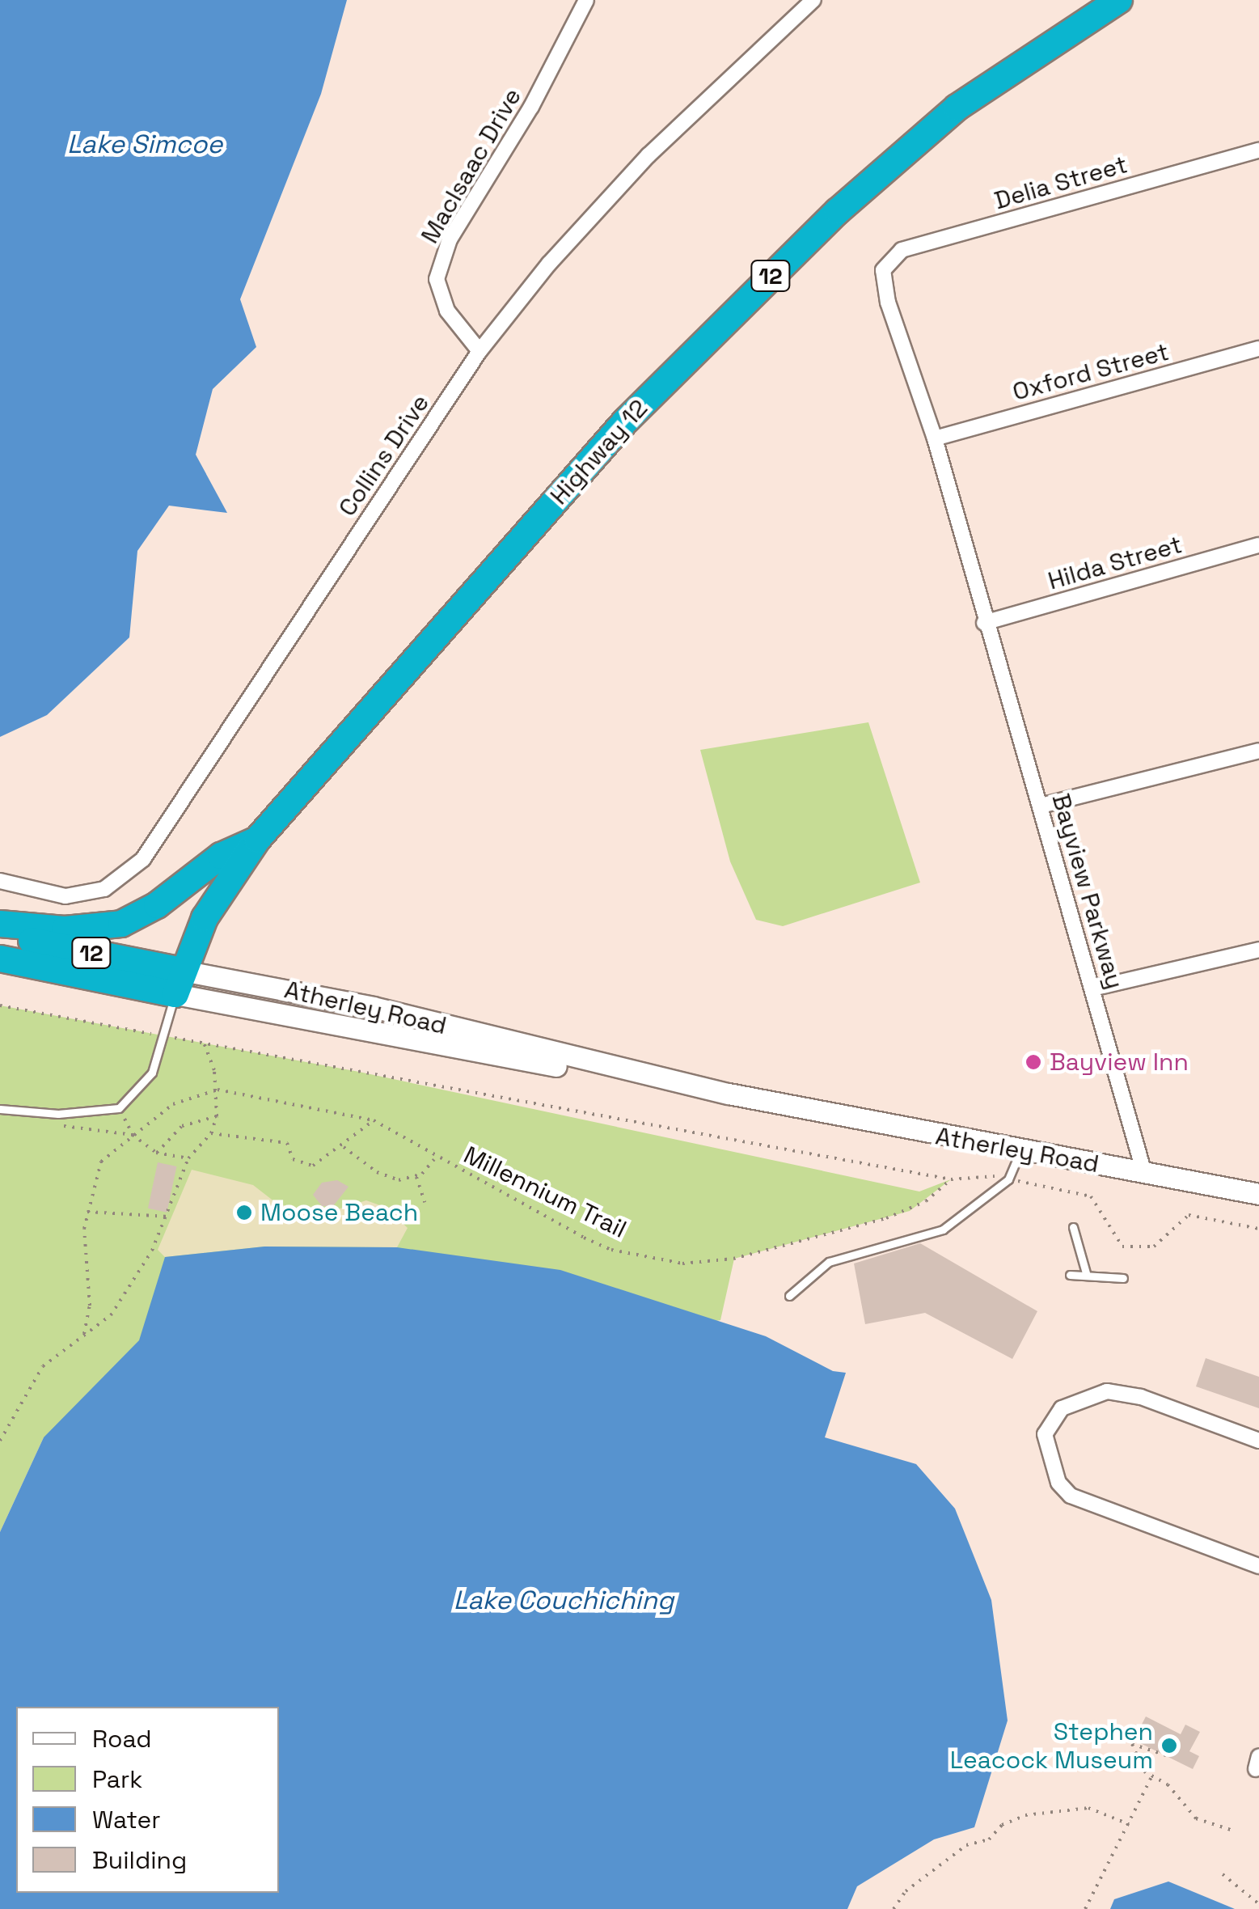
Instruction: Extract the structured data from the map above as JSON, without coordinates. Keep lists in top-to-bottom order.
{
  "streets": {
    "highway": ["12", "Highway 12", "Atherley Road"],
    "street": [
      "MacIsaac Drive",
      "Delia Street",
      "Oxford Street",
      "Collins Drive",
      "Hilda Street",
      "Bayview Parkway"
    ],
    "path": ["Millennium Trail"]
  },
  "crossings": [
    ["MacIsaac Drive", "Collins Drive"],
    ["Delia Street", "Oxford Street"],
    ["Delia Street", "Bayview Parkway"],
    ["Oxford Street", "Bayview Parkway"],
    ["Highway 12", "Atherley Road"],
    ["Hilda Street", "Bayview Parkway"],
    ["Bayview Parkway", "Atherley Road"]
  ],
  "water": ["Lake Simcoe", "Lake Couchiching"],
  "places": ["Bayview Inn", "Moose Beach", "Stephen Leacock Museum"],
  "legend": [
    "Road",
    "Park",
    "Water",
    "Building"
  ]
}
